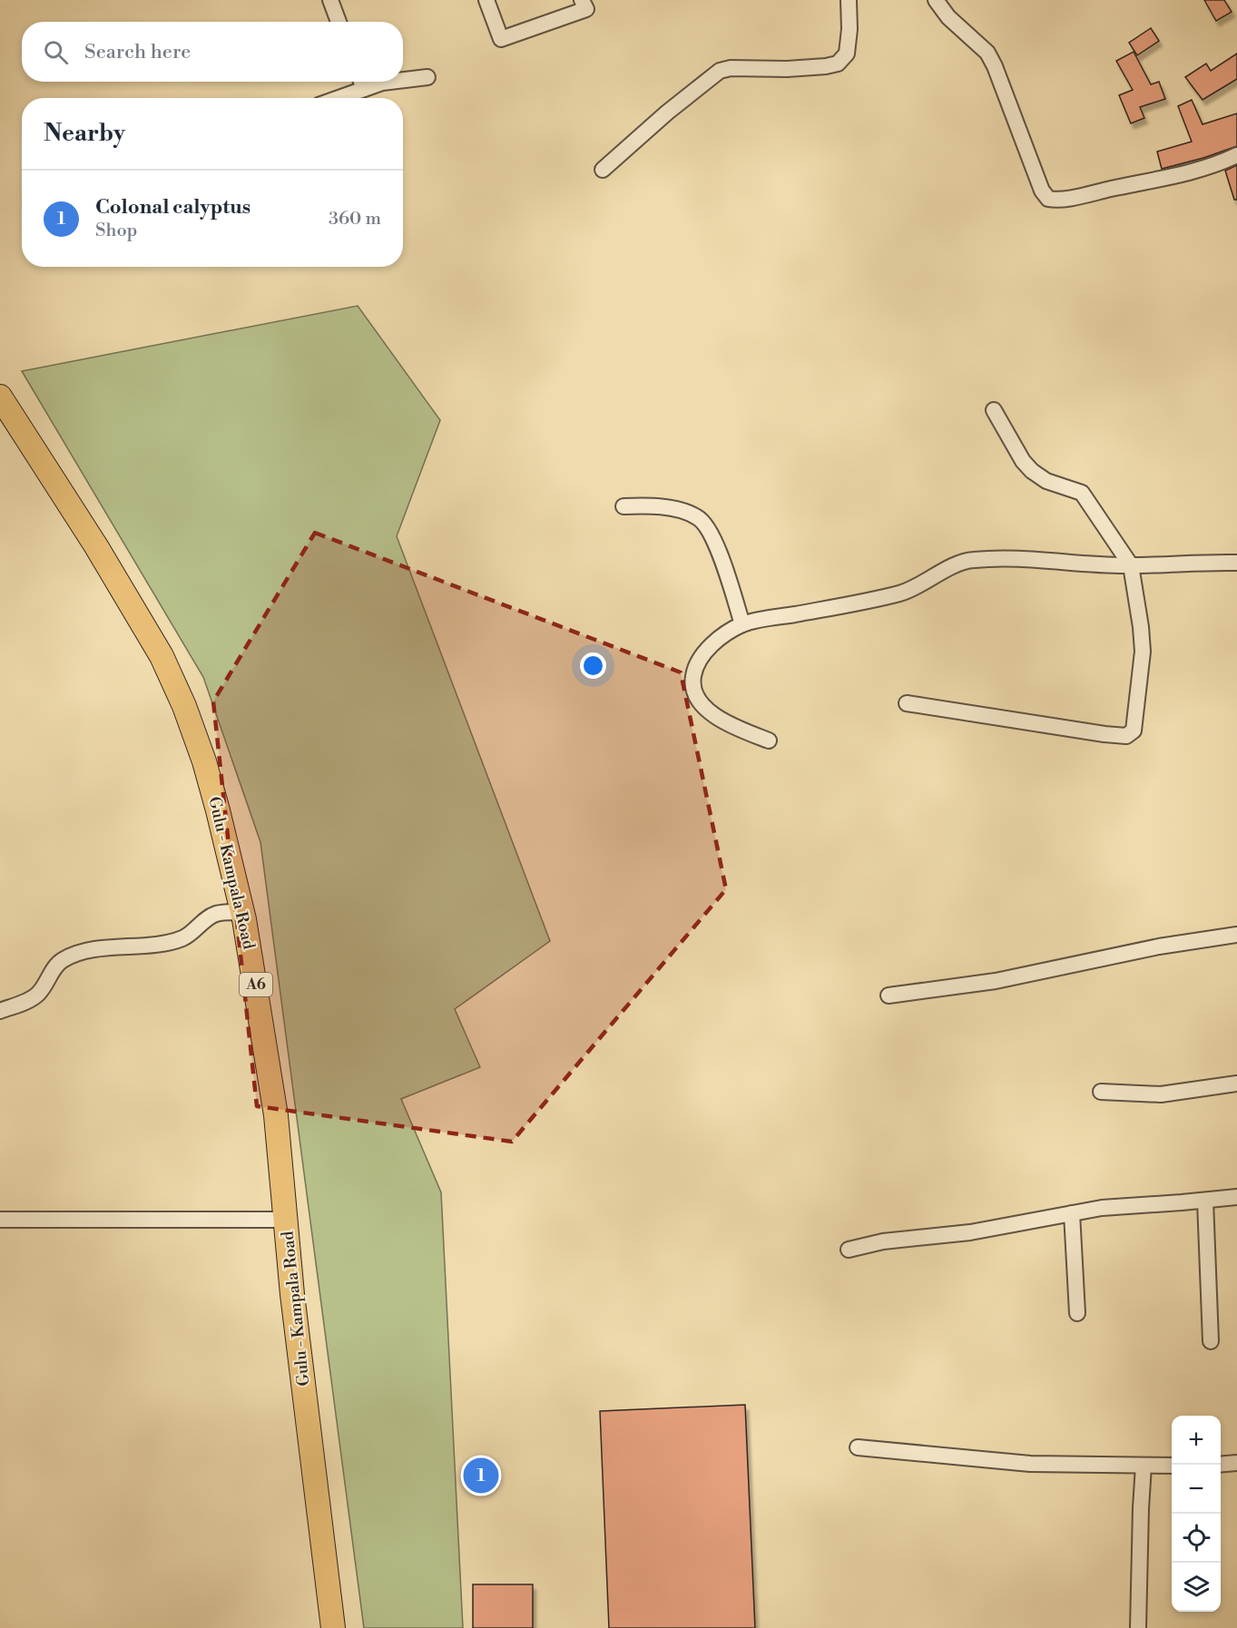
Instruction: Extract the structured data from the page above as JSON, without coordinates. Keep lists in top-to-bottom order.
{
  "streets": {
    "main road": ["Gulu - Kampala Road", "A6"]
  },
  "page": {
    "search": "Search here",
    "heading": "Nearby",
    "list": [
      {
        "mark": "1",
        "name": "Colonal calyptus",
        "note": "Shop",
        "value": "360 m"
      }
    ],
    "map_buttons": ["+", "−"],
    "pins": "1"
  }
}
